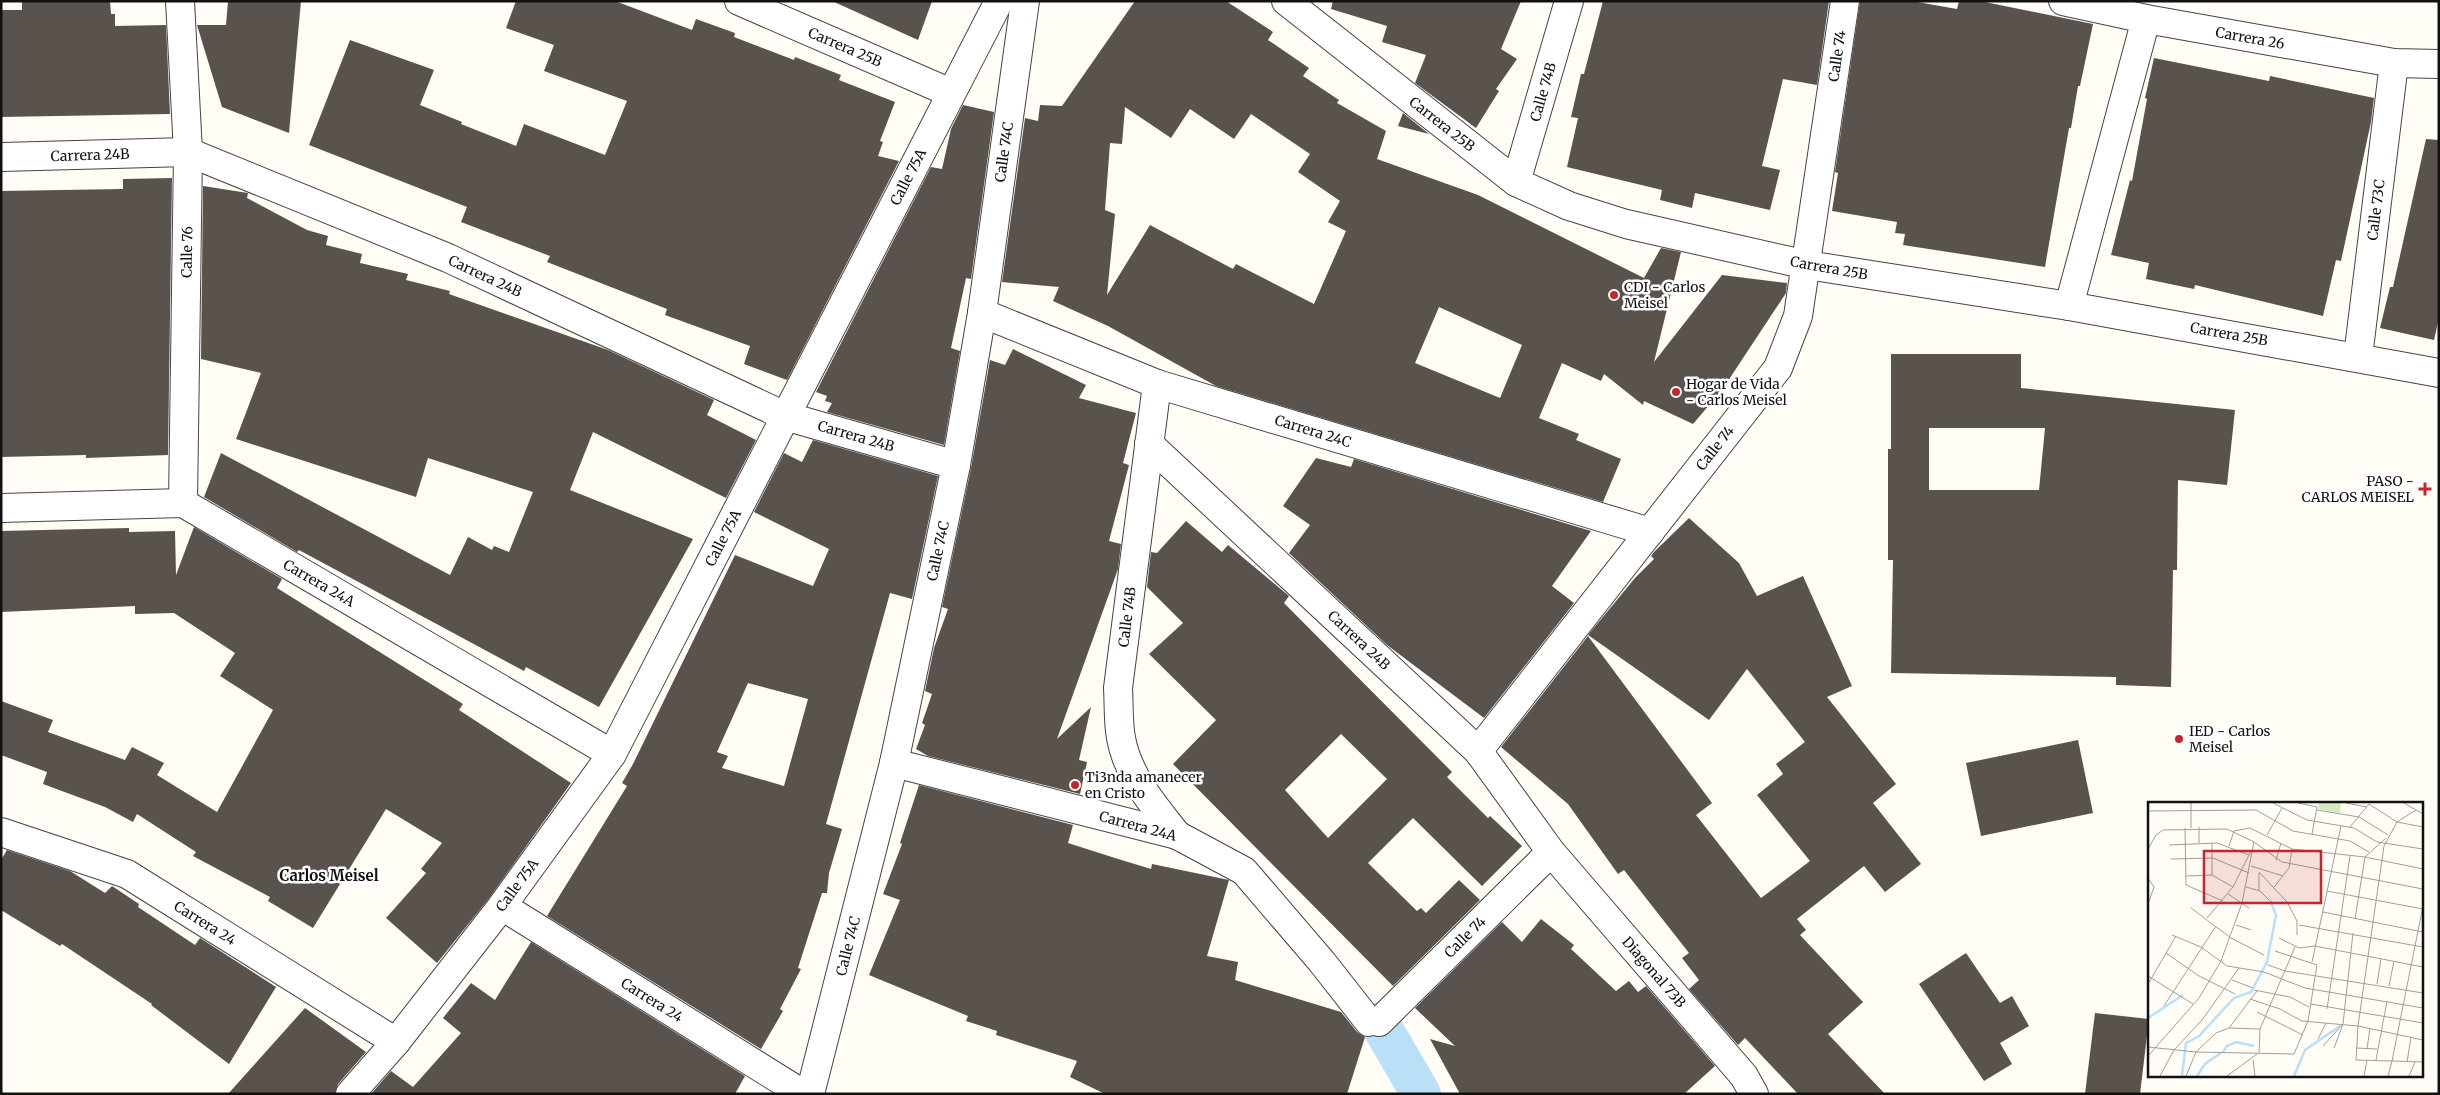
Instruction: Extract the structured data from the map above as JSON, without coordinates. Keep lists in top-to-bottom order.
{
  "streets": {
    "street": [
      "Carrera 26",
      "Carrera 25B",
      "Calle 74",
      "Calle 74B",
      "Calle 74C",
      "Carrera 24B",
      "Calle 75A",
      "Calle 73C",
      "Calle 76",
      "Carrera 24C",
      "Carrera 24A",
      "Carrera 24",
      "Diagonal 73B"
    ]
  },
  "crossings": [
    ["Carrera 26", "Calle 73C"],
    ["Carrera 25B", "Calle 74"],
    ["Carrera 25B", "Calle 74B"],
    ["Carrera 25B", "Calle 75A"],
    ["Carrera 25B", "Calle 73C"],
    ["Calle 74", "Carrera 24B"],
    ["Calle 74", "Carrera 24C"],
    ["Calle 74", "Carrera 24A"],
    ["Calle 74", "Diagonal 73B"],
    ["Calle 74B", "Carrera 24B"],
    ["Calle 74B", "Carrera 24C"],
    ["Calle 74B", "Carrera 24A"],
    ["Calle 74C", "Carrera 24B"],
    ["Calle 74C", "Carrera 24C"],
    ["Calle 74C", "Carrera 24A"],
    ["Carrera 24B", "Calle 75A"],
    ["Carrera 24B", "Calle 76"],
    ["Carrera 24B", "Diagonal 73B"],
    ["Calle 75A", "Carrera 24A"],
    ["Calle 75A", "Carrera 24"],
    ["Calle 76", "Carrera 24A"]
  ],
  "districts": ["Carlos Meisel"],
  "places": {
    "other": [
      "CDI - Carlos Meisel",
      "Hogar de Vida - Carlos Meisel",
      "IED - Carlos Meisel",
      "Ti3nda amanecer en Cristo"
    ],
    "health": ["PASO - CARLOS MEISEL"]
  }
}
